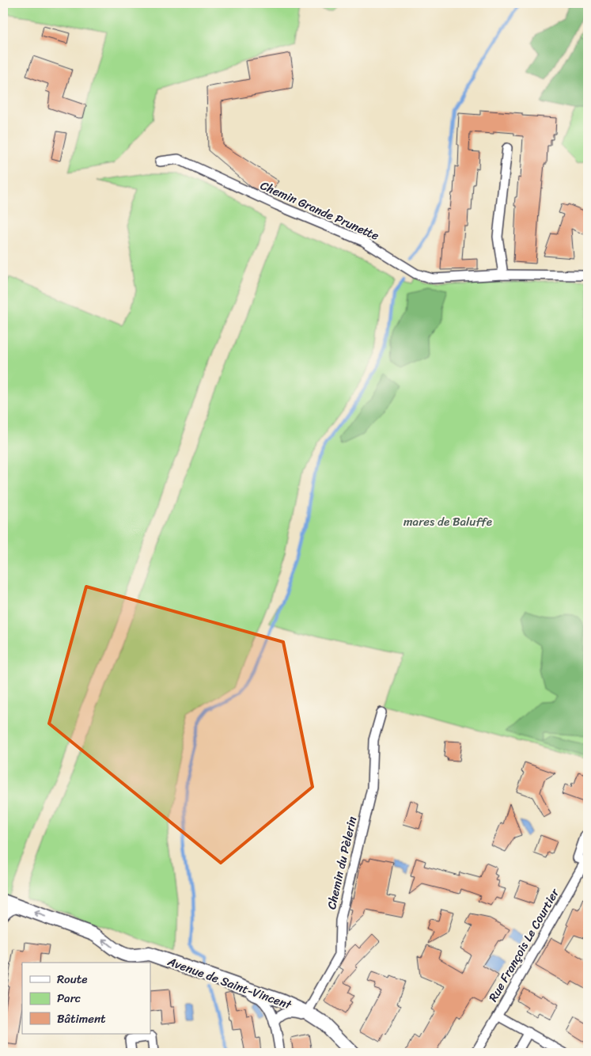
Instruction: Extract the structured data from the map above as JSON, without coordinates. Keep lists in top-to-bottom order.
{
  "streets": {
    "street": [
      "Chemin Grande Prunette",
      "Chemin du Pèlerin",
      "Rue François Le Courtier",
      "Avenue de Saint-Vincent"
    ]
  },
  "crossings": [
    ["Chemin du Pèlerin", "Avenue de Saint-Vincent"]
  ],
  "one_way": ["Avenue de Saint-Vincent"],
  "parks": ["mares de Baluffe"],
  "legend": ["Route", "Parc", "Bâtiment"]
}
